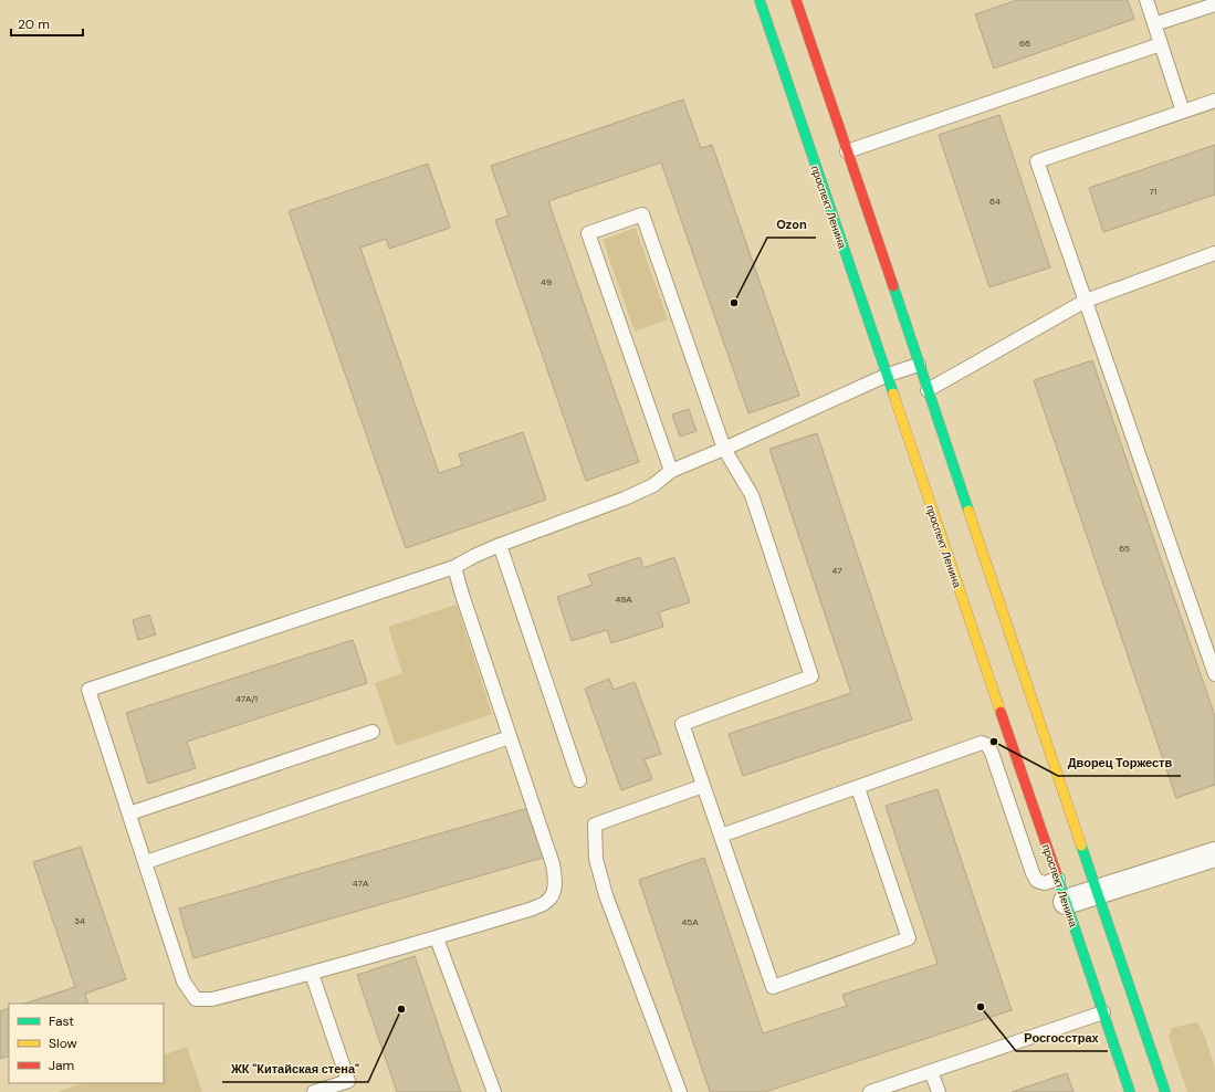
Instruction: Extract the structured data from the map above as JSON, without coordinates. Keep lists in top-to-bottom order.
{
  "streets": {
    "main road": ["проспект Ленина"]
  },
  "places": [
    "Ozon",
    "Дворец Торжеств",
    "Росгосстрах",
    "ЖК \"Китайская стена\""
  ],
  "house_numbers": [
    "66",
    "71",
    "64",
    "49",
    "65",
    "47",
    "49А",
    "47А/1",
    "47А",
    "34",
    "45А"
  ],
  "legend": ["Fast", "Slow", "Jam"],
  "scale_bar": "20 m"
}
